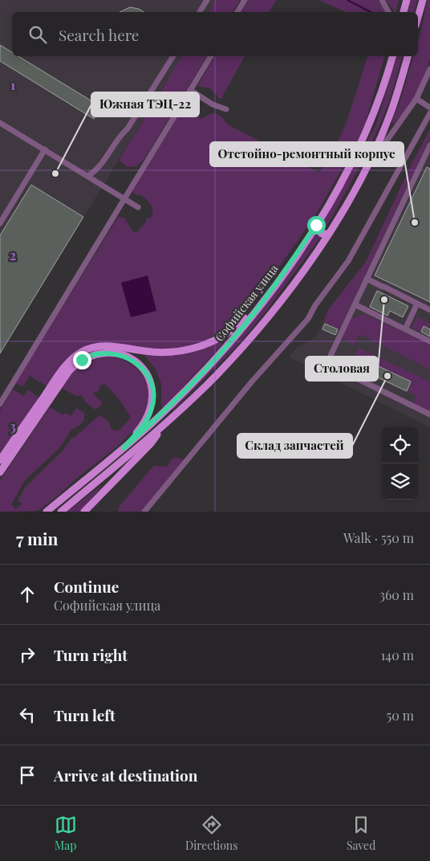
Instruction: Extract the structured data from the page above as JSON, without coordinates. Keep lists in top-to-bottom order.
{
  "streets": {
    "main road": ["Софийская улица"]
  },
  "places": [
    "Южная ТЭЦ-22",
    "Отстойно-ремонтный корпус",
    "Столовая",
    "Склад запчастей"
  ],
  "page": {
    "search": "Search here",
    "heading": ["7 min", "Walk · 550 m"],
    "list": [
      ["Continue", "Софийская улица", "360 m"],
      ["Turn right", "140 m"],
      ["Turn left", "50 m"],
      "Arrive at destination"
    ],
    "nav": ["Map", "Directions", "Saved"]
  },
  "grid": {
    "rows": ["1", "2", "3"]
  }
}
